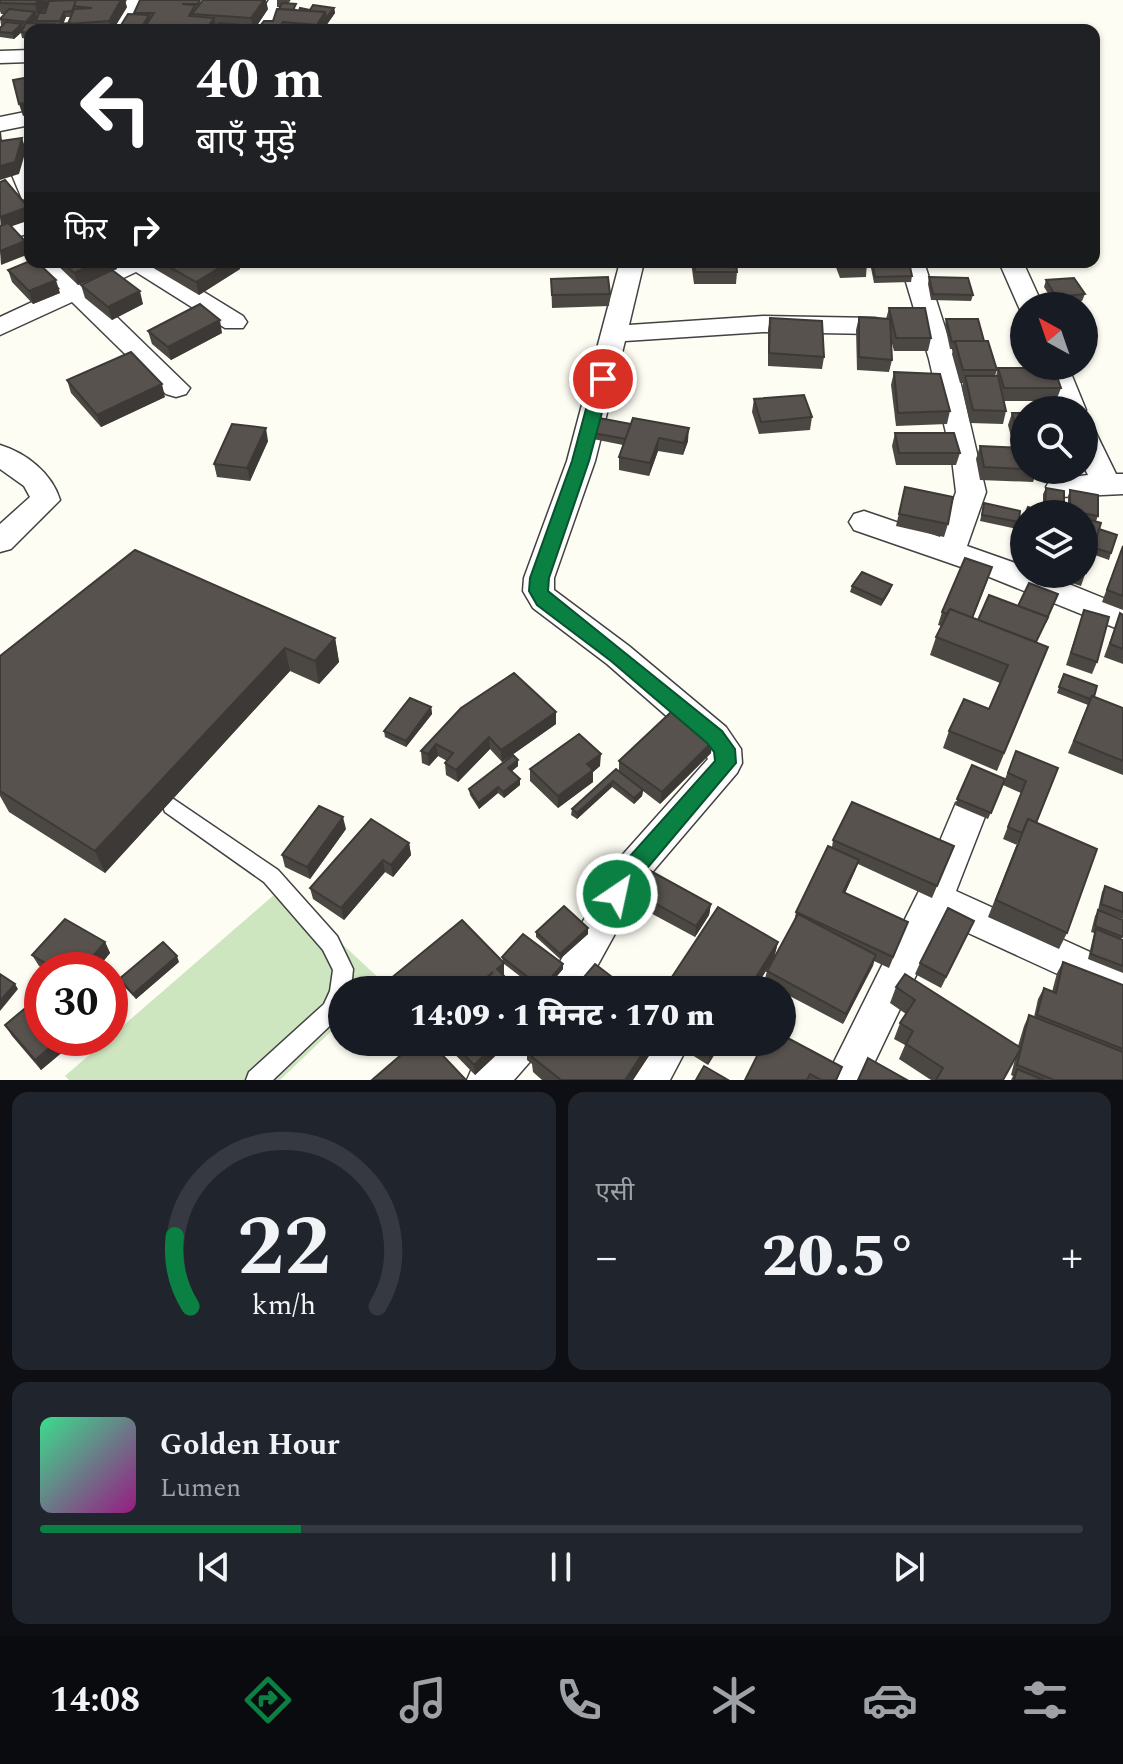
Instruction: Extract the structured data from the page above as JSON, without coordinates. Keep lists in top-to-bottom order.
{
  "north": "top left",
  "page": {
    "turn": ["40 m", "बाएँ मुड़ें"],
    "then": "फिर",
    "limit": "30",
    "trip": "14:09 · 1 मिनट · 170 m",
    "tile": "एसी",
    "heat": ["−", "20.5°", "+"],
    "song": ["Golden Hour", "Lumen"],
    "tabs": "14:08",
    "gauge": ["22", "km/h"]
  }
}
